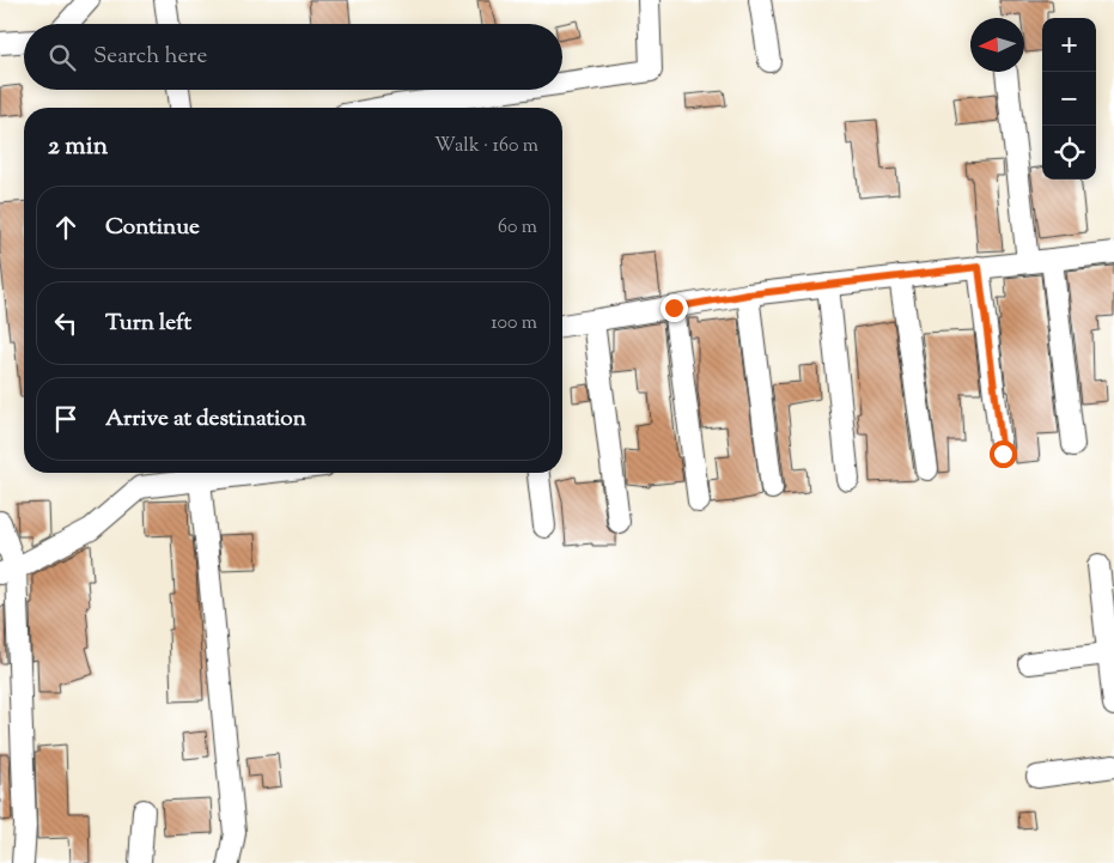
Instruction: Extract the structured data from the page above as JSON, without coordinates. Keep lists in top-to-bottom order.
{
  "north": "left",
  "page": {
    "map_buttons": ["+", "−"],
    "search": "Search here",
    "heading": ["2 min", "Walk · 160 m"],
    "list": [
      ["Continue", "60 m"],
      ["Turn left", "100 m"],
      "Arrive at destination"
    ]
  }
}
